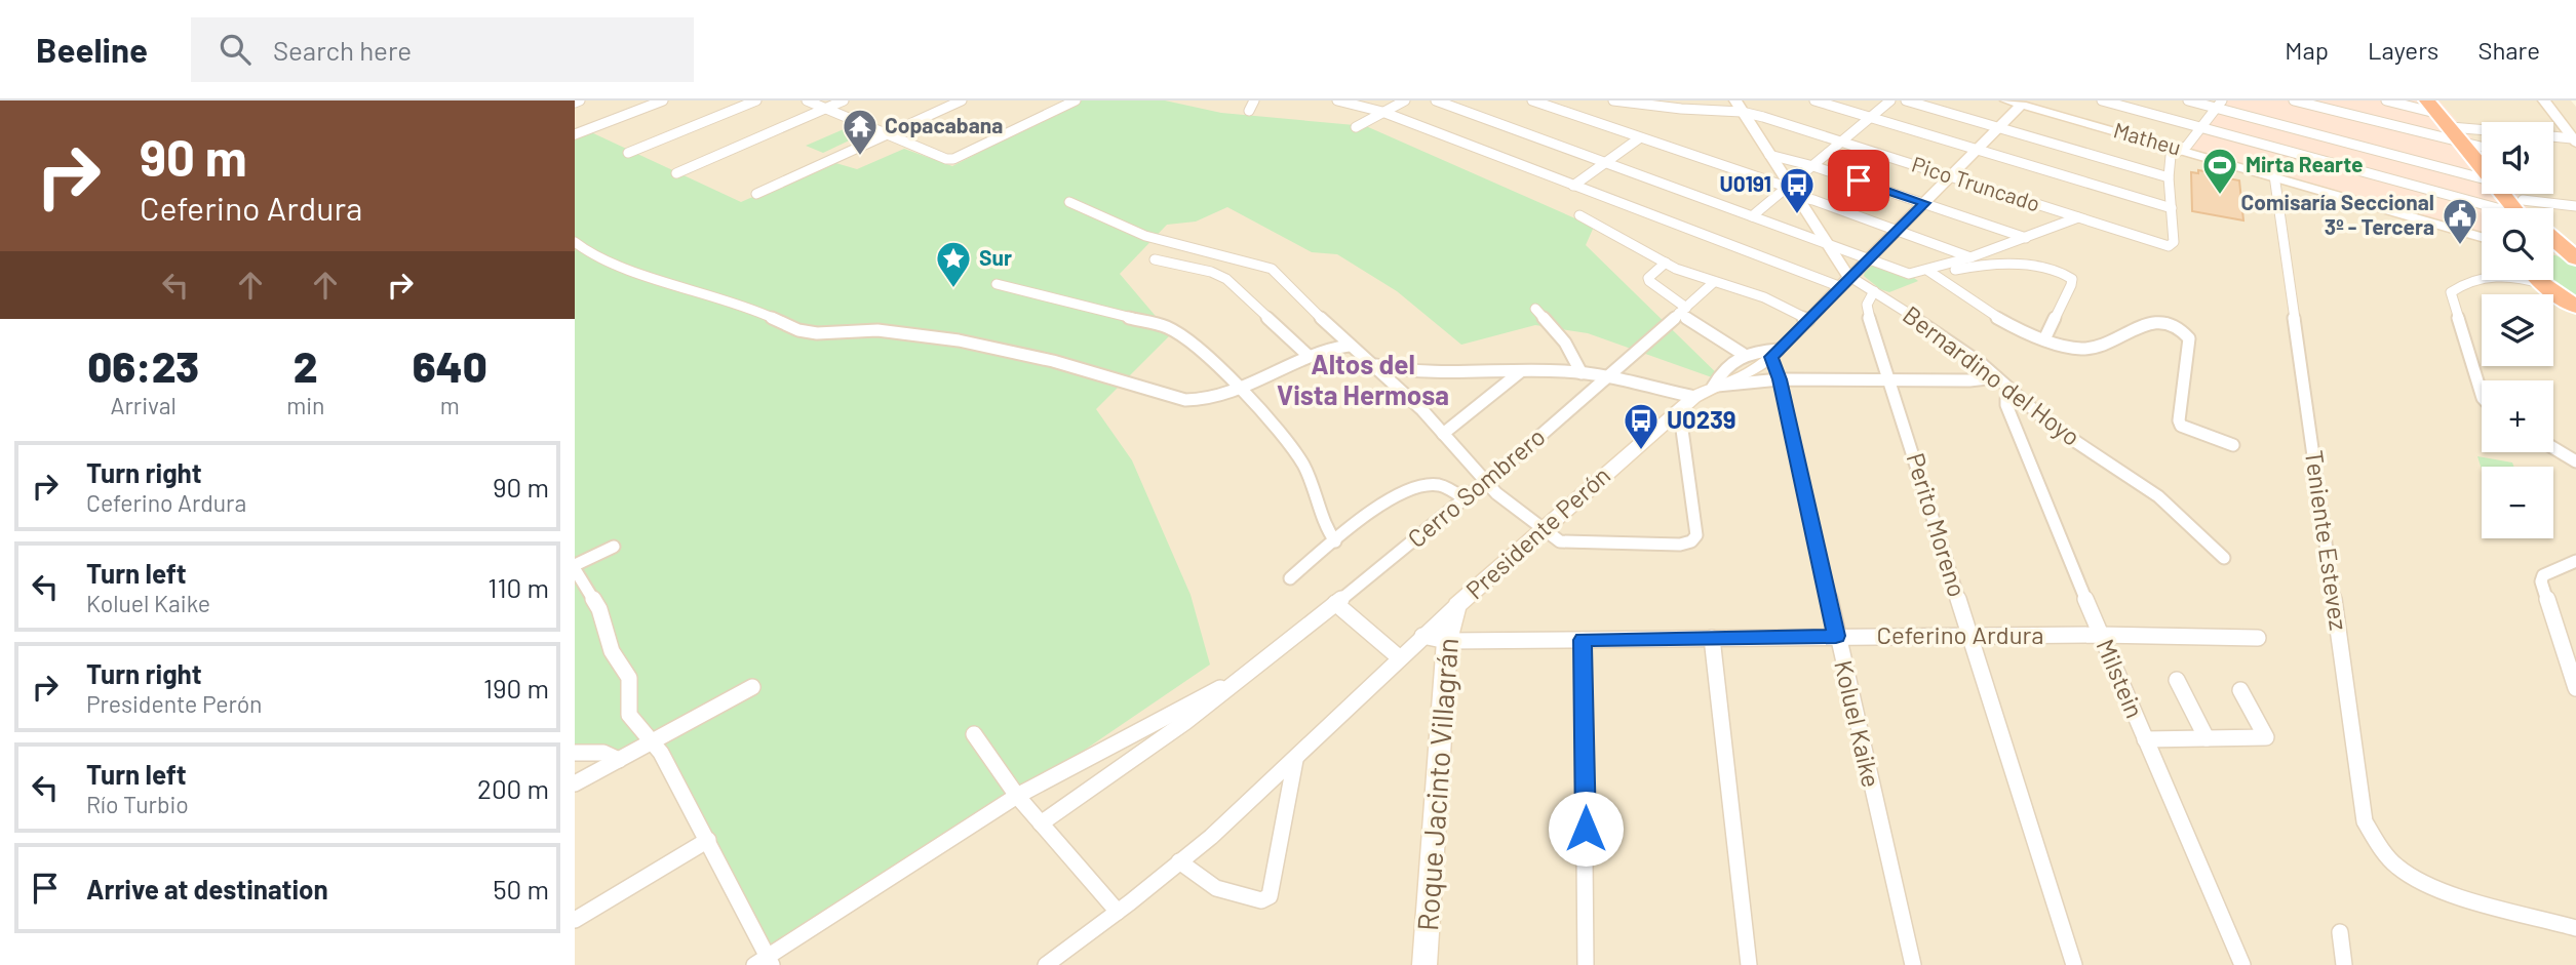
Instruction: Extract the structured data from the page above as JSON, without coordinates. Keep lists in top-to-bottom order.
{
  "streets": {
    "street": [
      "Matheu",
      "Pico Truncado",
      "Bernardino del Hoyo",
      "Cerro Sombrero",
      "Perito Moreno",
      "Presidente Perón",
      "Teniente Estevez",
      "Ceferino Ardura",
      "Milstein",
      "Koluel Kaike",
      "Roque Jacinto Villagrán"
    ]
  },
  "crossings": [
    ["Matheu", "Presidente Perón"],
    ["Matheu", "Teniente Estevez"],
    ["Pico Truncado", "Bernardino del Hoyo"],
    ["Pico Truncado", "Presidente Perón"],
    ["Bernardino del Hoyo", "Perito Moreno"],
    ["Bernardino del Hoyo", "Presidente Perón"],
    ["Bernardino del Hoyo", "Milstein"],
    ["Perito Moreno", "Ceferino Ardura"],
    ["Presidente Perón", "Ceferino Ardura"],
    ["Presidente Perón", "Koluel Kaike"],
    ["Presidente Perón", "Roque Jacinto Villagrán"],
    ["Ceferino Ardura", "Milstein"],
    ["Ceferino Ardura", "Koluel Kaike"],
    ["Ceferino Ardura", "Roque Jacinto Villagrán"]
  ],
  "districts": ["Altos del Vista Hermosa"],
  "places": {
    "temple": ["Copacabana"],
    "sports": ["Mirta Rearte"],
    "bus stop": ["U0191", "U0239"],
    "public building": ["Comisaría Seccional 3º - Tercera"],
    "place": ["Sur"]
  },
  "page": {
    "header": "Beeline",
    "search": "Search here",
    "nav": ["Map", "Layers", "Share"],
    "turn": ["90 m", "Ceferino Ardura"],
    "map_buttons": ["+", "−"],
    "eta": [
      "06:23",
      "Arrival",
      "2",
      "min",
      "640",
      "m"
    ],
    "list": [
      {
        "name": "Turn right",
        "note": "Ceferino Ardura",
        "value": "90 m"
      },
      {
        "name": "Turn left",
        "note": "Koluel Kaike",
        "value": "110 m"
      },
      {
        "name": "Turn right",
        "note": "Presidente Perón",
        "value": "190 m"
      },
      {
        "name": "Turn left",
        "note": "Río Turbio",
        "value": "200 m"
      },
      {
        "name": "Arrive at destination",
        "value": "50 m"
      }
    ]
  }
}
